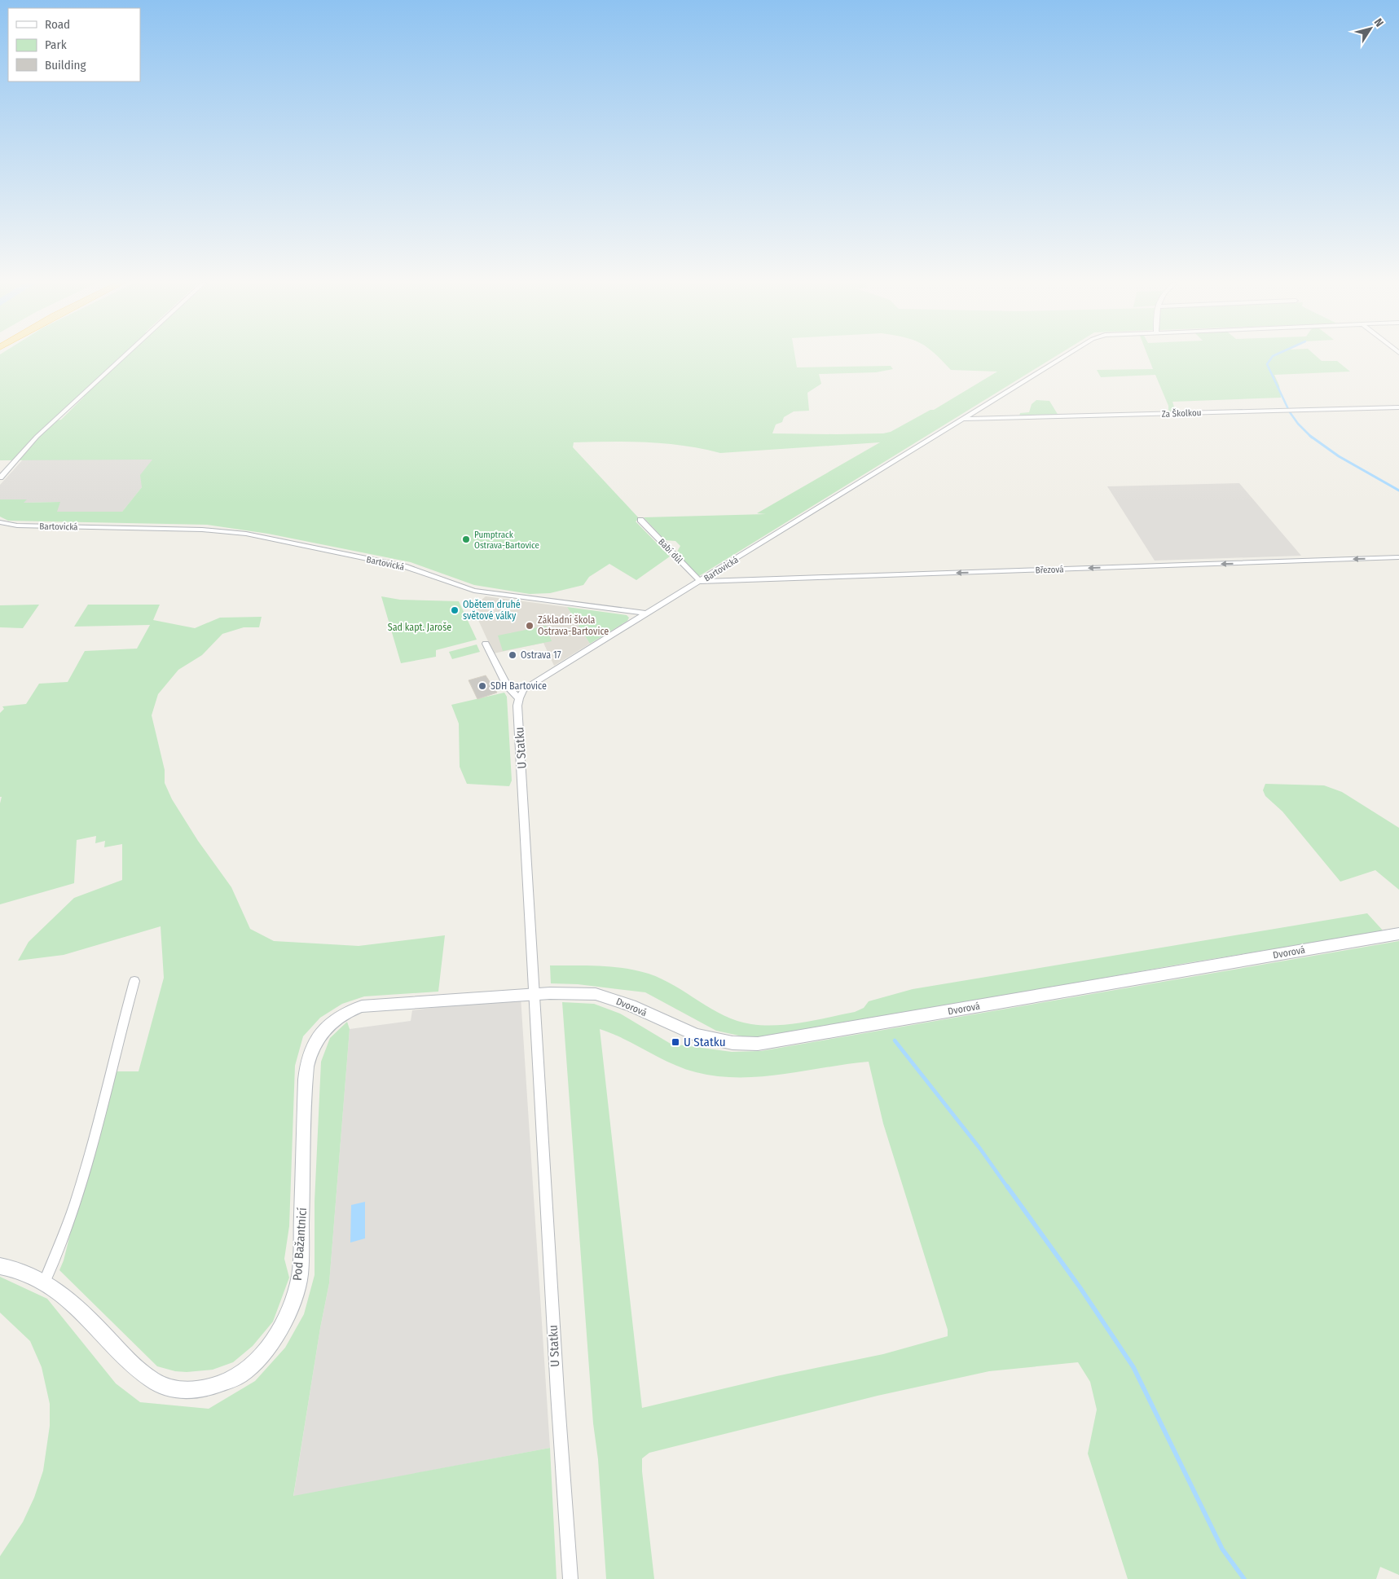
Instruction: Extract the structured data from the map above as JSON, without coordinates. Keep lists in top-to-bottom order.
{
  "streets": {
    "street": [
      "Za Školkou",
      "Bartovická",
      "Babí důl",
      "Březová",
      "U Statku",
      "Dvorová",
      "Pod Bažantnicí"
    ]
  },
  "crossings": [
    ["Za Školkou", "Bartovická"],
    ["Bartovická", "Babí důl"],
    ["Bartovická", "Březová"],
    ["Babí důl", "Březová"],
    ["U Statku", "Dvorová"],
    ["U Statku", "Pod Bažantnicí"],
    ["Dvorová", "Pod Bažantnicí"]
  ],
  "one_way": ["Březová"],
  "parks": ["Sad kapt. Jaroše"],
  "places": {
    "other": [
      "Pumptrack Ostrava-Bartovice",
      "Obětem druhé světové války",
      "Základní škola Ostrava-Bartovice",
      "Ostrava 17",
      "SDH Bartovice"
    ],
    "transit": ["U Statku"]
  },
  "legend": ["Road", "Park", "Building"],
  "north": "top right"
}
